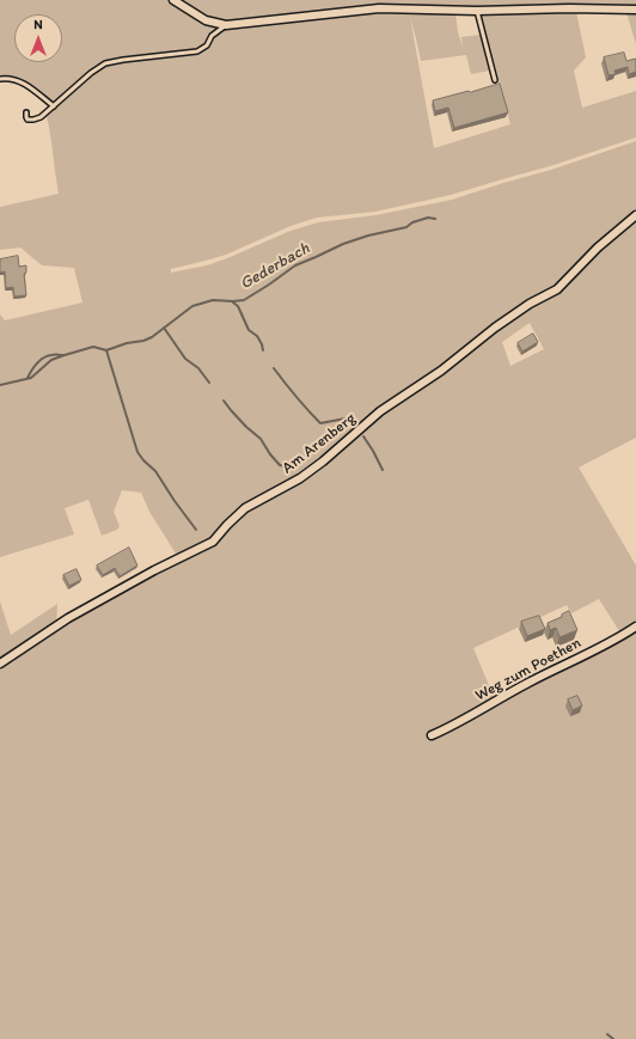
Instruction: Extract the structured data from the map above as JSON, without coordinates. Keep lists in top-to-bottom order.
{
  "streets": {
    "street": ["Am Arenberg", "Weg zum Poethen"]
  },
  "water": ["Gederbach"],
  "north": "top"
}
